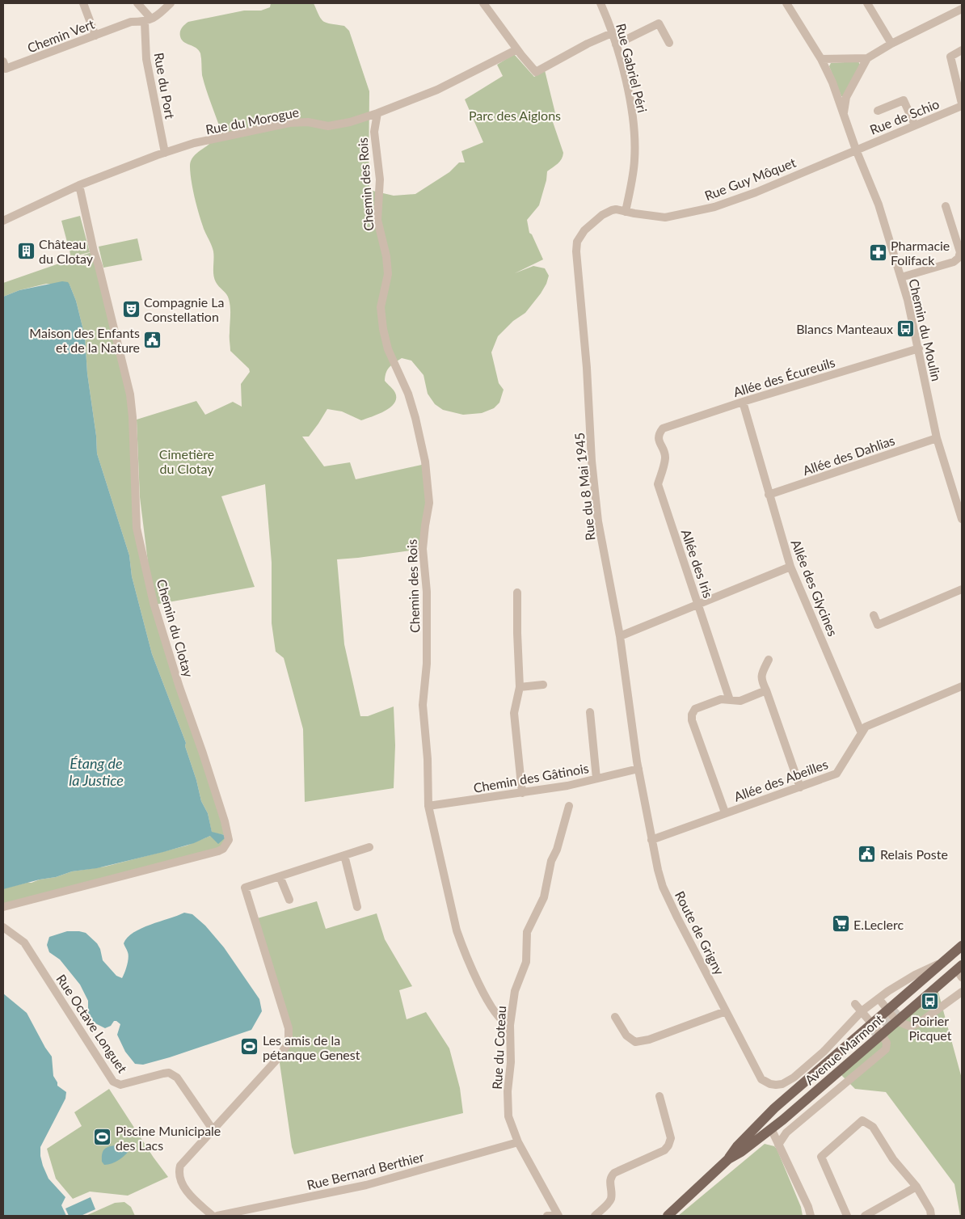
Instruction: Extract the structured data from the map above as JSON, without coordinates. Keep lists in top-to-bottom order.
{
  "streets": {
    "main road": ["Avenue Marmont"],
    "street": [
      "Chemin Vert",
      "Rue Gabriel Péri",
      "Rue du Port",
      "Rue de Schio",
      "Rue du Morogue",
      "Rue Guy Môquet",
      "Chemin des Rois",
      "Chemin du Moulin",
      "Allée des Écureuils",
      "Allée des Dahlias",
      "Rue du 8 Mai 1945",
      "Allée des Iris",
      "Allée des Glycines",
      "Chemin du Clotay",
      "Chemin des Gâtinois",
      "Allée des Abeilles",
      "Route de Grigny",
      "Rue Octave Longuet",
      "Rue du Coteau",
      "Rue Bernard Berthier"
    ]
  },
  "crossings": [
    ["Chemin Vert", "Rue du Port"],
    ["Rue Gabriel Péri", "Rue Guy Môquet"],
    ["Rue Gabriel Péri", "Rue du 8 Mai 1945"],
    ["Rue du Port", "Rue du Morogue"],
    ["Rue de Schio", "Rue Guy Môquet"],
    ["Rue de Schio", "Chemin du Moulin"],
    ["Rue du Morogue", "Chemin des Rois"],
    ["Rue du Morogue", "Chemin du Clotay"],
    ["Rue Guy Môquet", "Chemin du Moulin"],
    ["Rue Guy Môquet", "Rue du 8 Mai 1945"],
    ["Chemin des Rois", "Chemin des Gâtinois"],
    ["Chemin des Rois", "Rue du Coteau"],
    ["Chemin du Moulin", "Allée des Écureuils"],
    ["Chemin du Moulin", "Allée des Dahlias"],
    ["Allée des Écureuils", "Allée des Iris"],
    ["Allée des Écureuils", "Allée des Glycines"],
    ["Allée des Dahlias", "Allée des Glycines"],
    ["Rue du 8 Mai 1945", "Chemin des Gâtinois"],
    ["Rue du 8 Mai 1945", "Route de Grigny"],
    ["Allée des Glycines", "Allée des Abeilles"],
    ["Allée des Abeilles", "Route de Grigny"],
    ["Rue du Coteau", "Rue Bernard Berthier"]
  ],
  "water": ["Étang de la Justice"],
  "parks": ["Parc des Aiglons", "Cimetière du Clotay"],
  "places": {
    "building": ["Château du Clotay"],
    "pharmacy": ["Pharmacie Folifack"],
    "theatre": ["Compagnie La Constellation"],
    "bus stop": ["Blancs Manteaux", "Poirier Picquet"],
    "public building": ["Maison des Enfants et de la Nature", "Relais Poste"],
    "supermarket": ["E.Leclerc"],
    "sports": ["Les amis de la pétanque Genest", "Piscine Municipale des Lacs"]
  }
}
